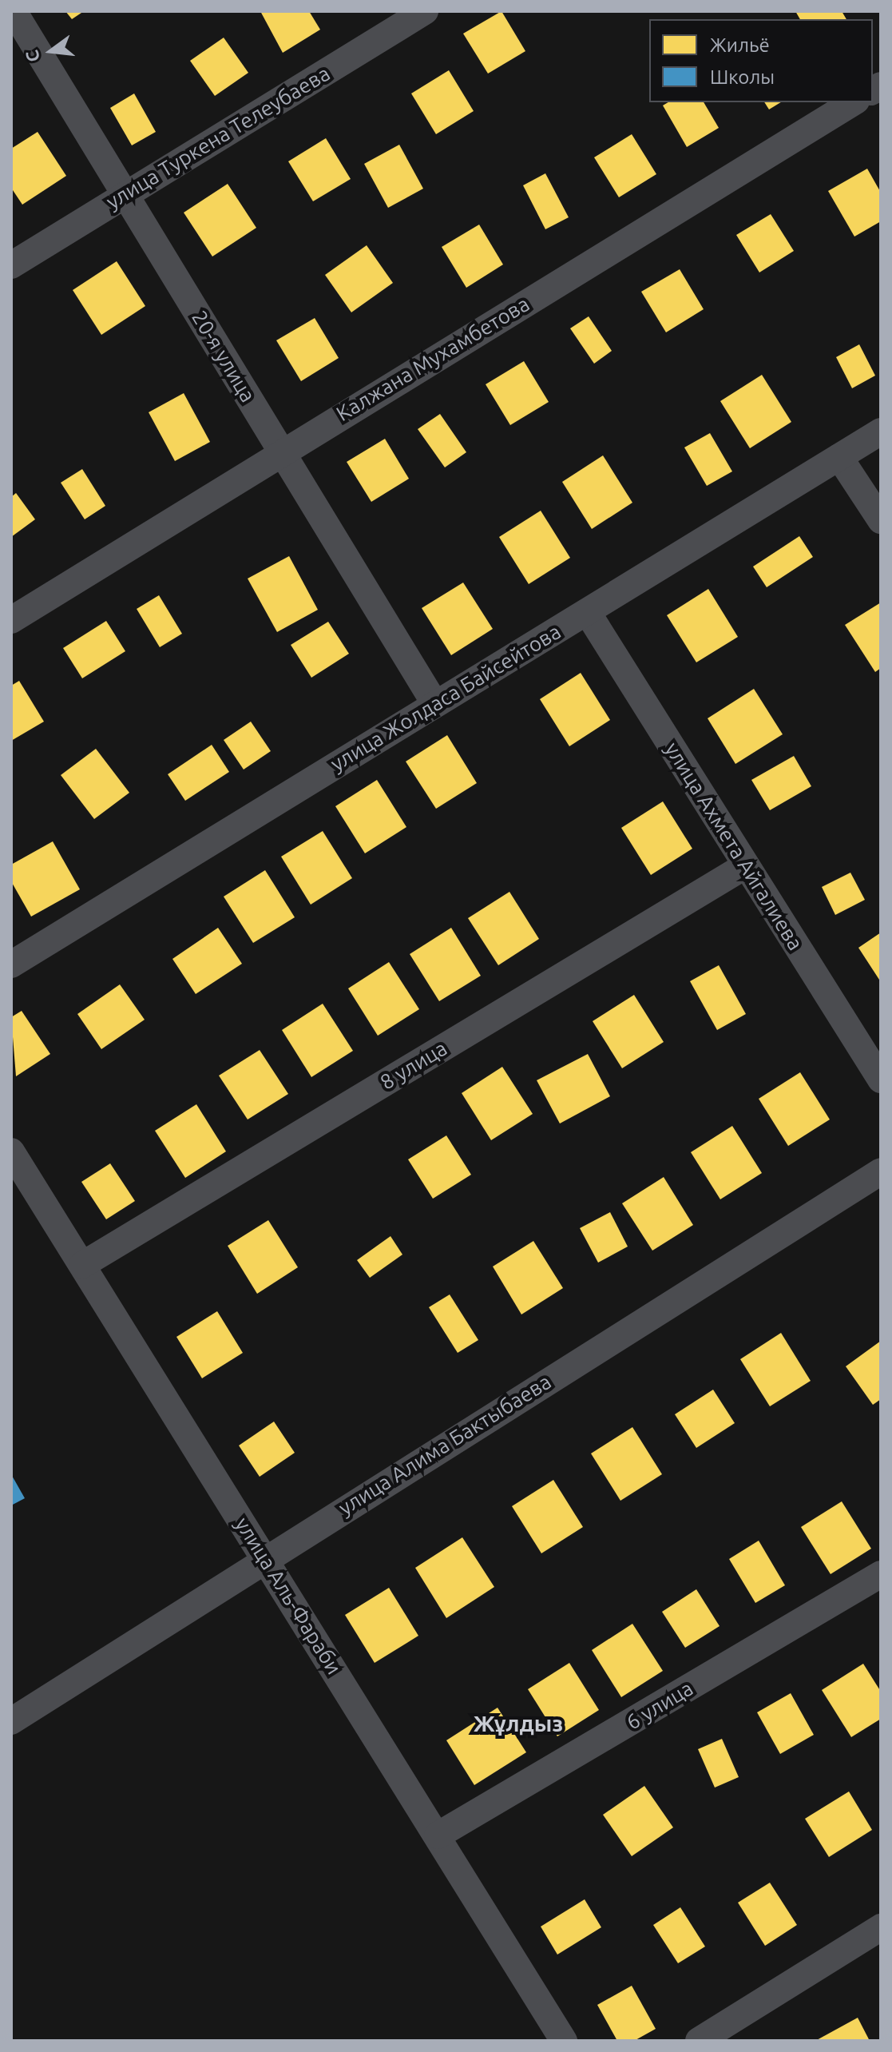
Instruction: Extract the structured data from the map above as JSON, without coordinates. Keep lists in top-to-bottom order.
{
  "streets": {
    "street": [
      "улица Туркена Телеубаева",
      "20-я улица",
      "Калжана Мухамбетова",
      "улица Жолдаса Байсейтова",
      "улица Ахмета Айгалиева",
      "8 улица",
      "улица Алима Бактыбаева",
      "улица Аль-Фараби",
      "6 улица"
    ]
  },
  "crossings": [
    ["улица Туркена Телеубаева", "20-я улица"],
    ["20-я улица", "Калжана Мухамбетова"],
    ["20-я улица", "улица Жолдаса Байсейтова"],
    ["улица Жолдаса Байсейтова", "улица Ахмета Айгалиева"],
    ["улица Ахмета Айгалиева", "8 улица"],
    ["8 улица", "улица Аль-Фараби"],
    ["улица Алима Бактыбаева", "улица Аль-Фараби"],
    ["улица Аль-Фараби", "6 улица"]
  ],
  "districts": ["Жұлдыз"],
  "legend": ["Жильё", "Школы"],
  "north": "left"
}
